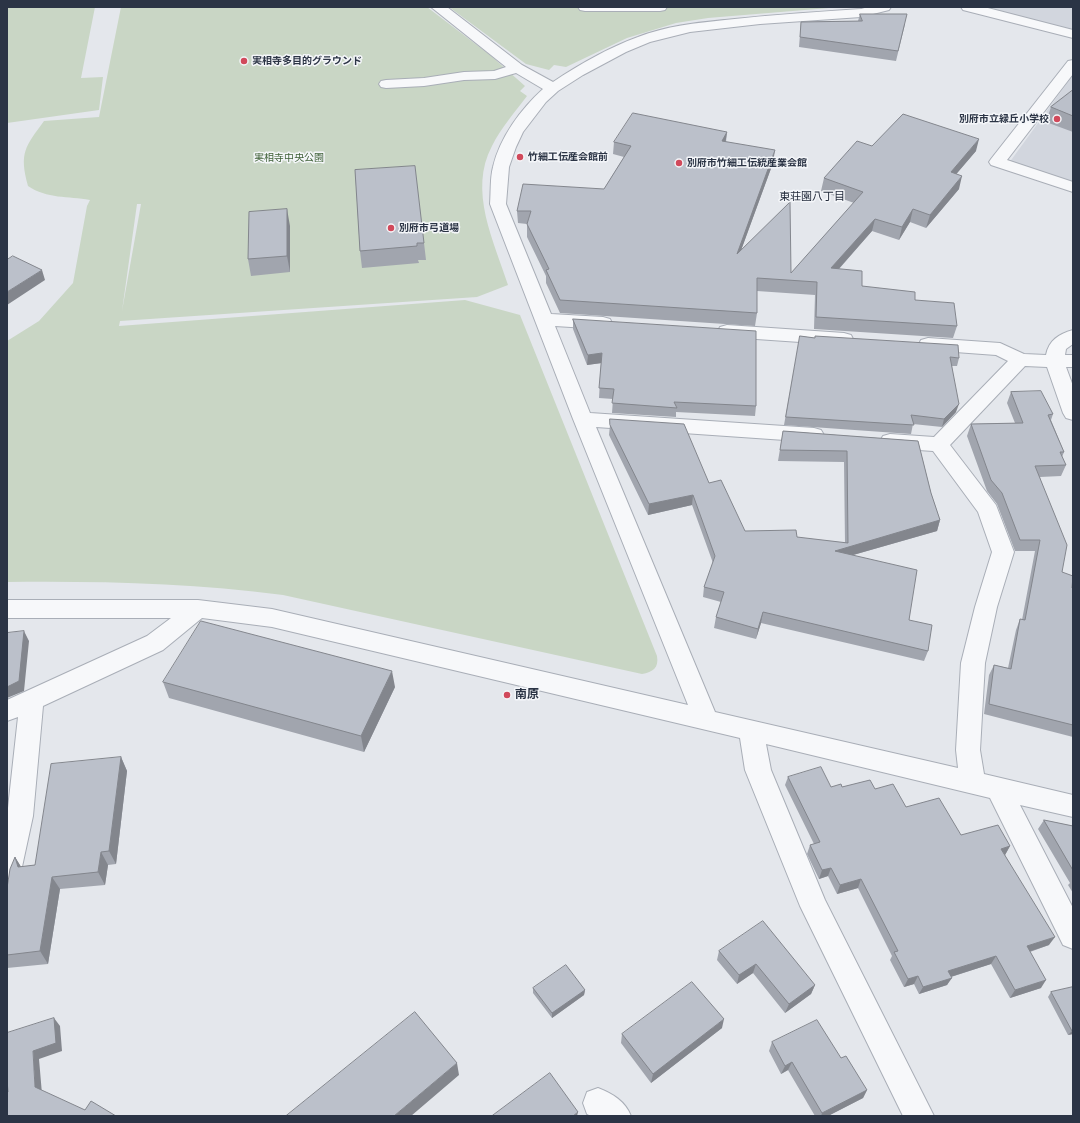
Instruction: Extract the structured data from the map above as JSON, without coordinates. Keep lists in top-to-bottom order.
{
  "districts": ["東荘園八丁目"],
  "parks": ["実相寺中央公園"],
  "places": [
    "実相寺多目的グラウンド",
    "別府市立緑丘小学校",
    "竹細工伝産会館前",
    "別府市竹細工伝統産業会館",
    "別府市弓道場",
    "南原"
  ]
}
